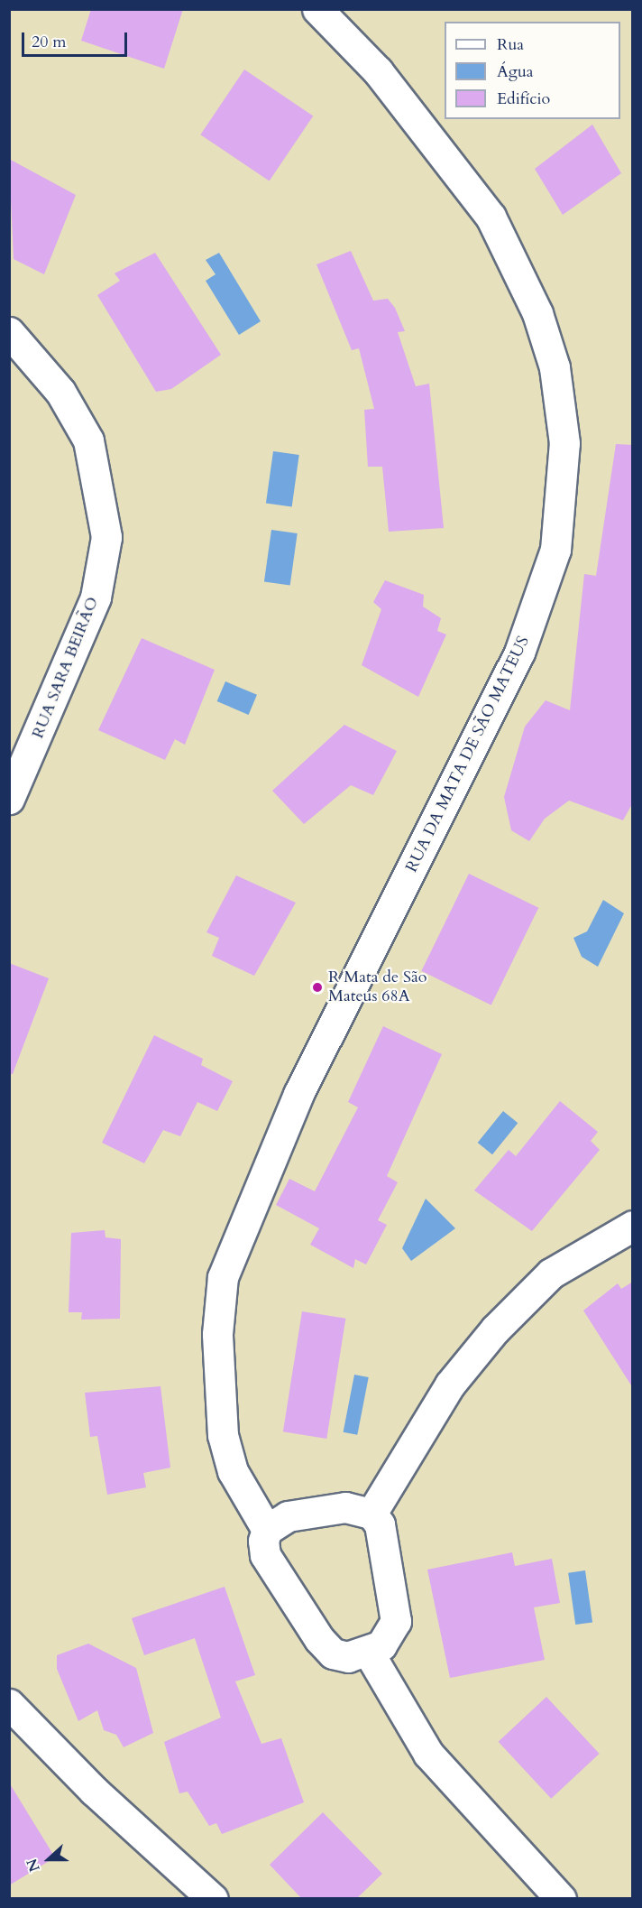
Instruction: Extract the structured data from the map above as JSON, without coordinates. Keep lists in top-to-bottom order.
{
  "streets": {
    "street": ["RUA SARA BEIRÃO", "RUA DA MATA DE SÃO MATEUS"]
  },
  "places": ["R Mata de São Mateus 68A"],
  "legend": ["Rua", "Água", "Edifício"],
  "scale_bar": "20 m",
  "north": "left"
}
